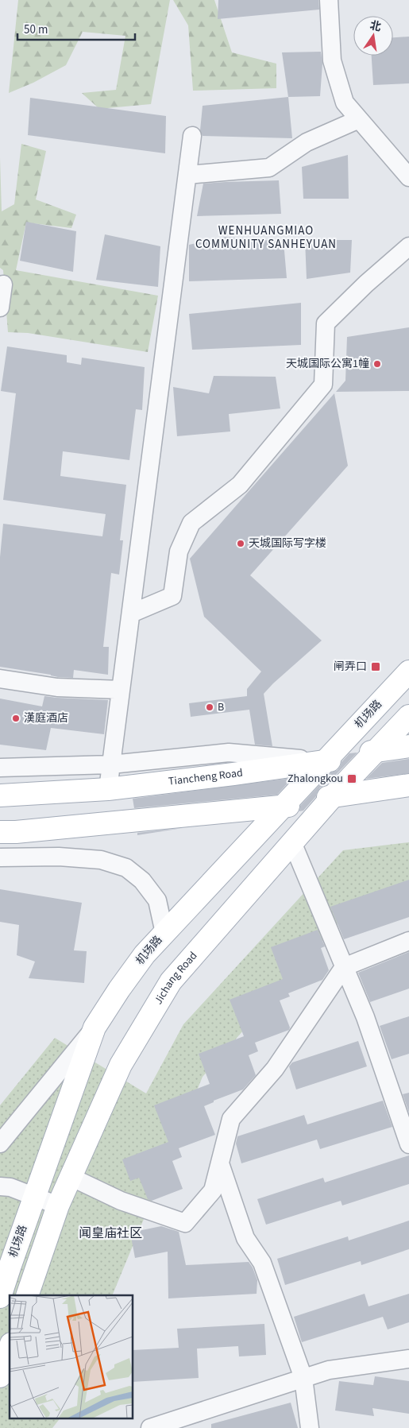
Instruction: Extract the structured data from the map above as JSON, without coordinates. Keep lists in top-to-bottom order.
{
  "streets": {
    "main road": ["机场路", "Tiancheng Road", "Jichang Road"]
  },
  "crossings": [
    ["机场路", "Tiancheng Road"],
    ["Tiancheng Road", "Jichang Road"]
  ],
  "districts": ["WENHUANGMIAO COMMUNITY SANHEYUAN", "闻皇庙社区"],
  "places": {
    "other": [
      "天城国际公寓1幢",
      "天城国际写字楼",
      "B",
      "漢庭酒店"
    ],
    "transit": ["闸弄口", "Zhalongkou"]
  },
  "scale_bar": "50 m",
  "north": "top"
}
